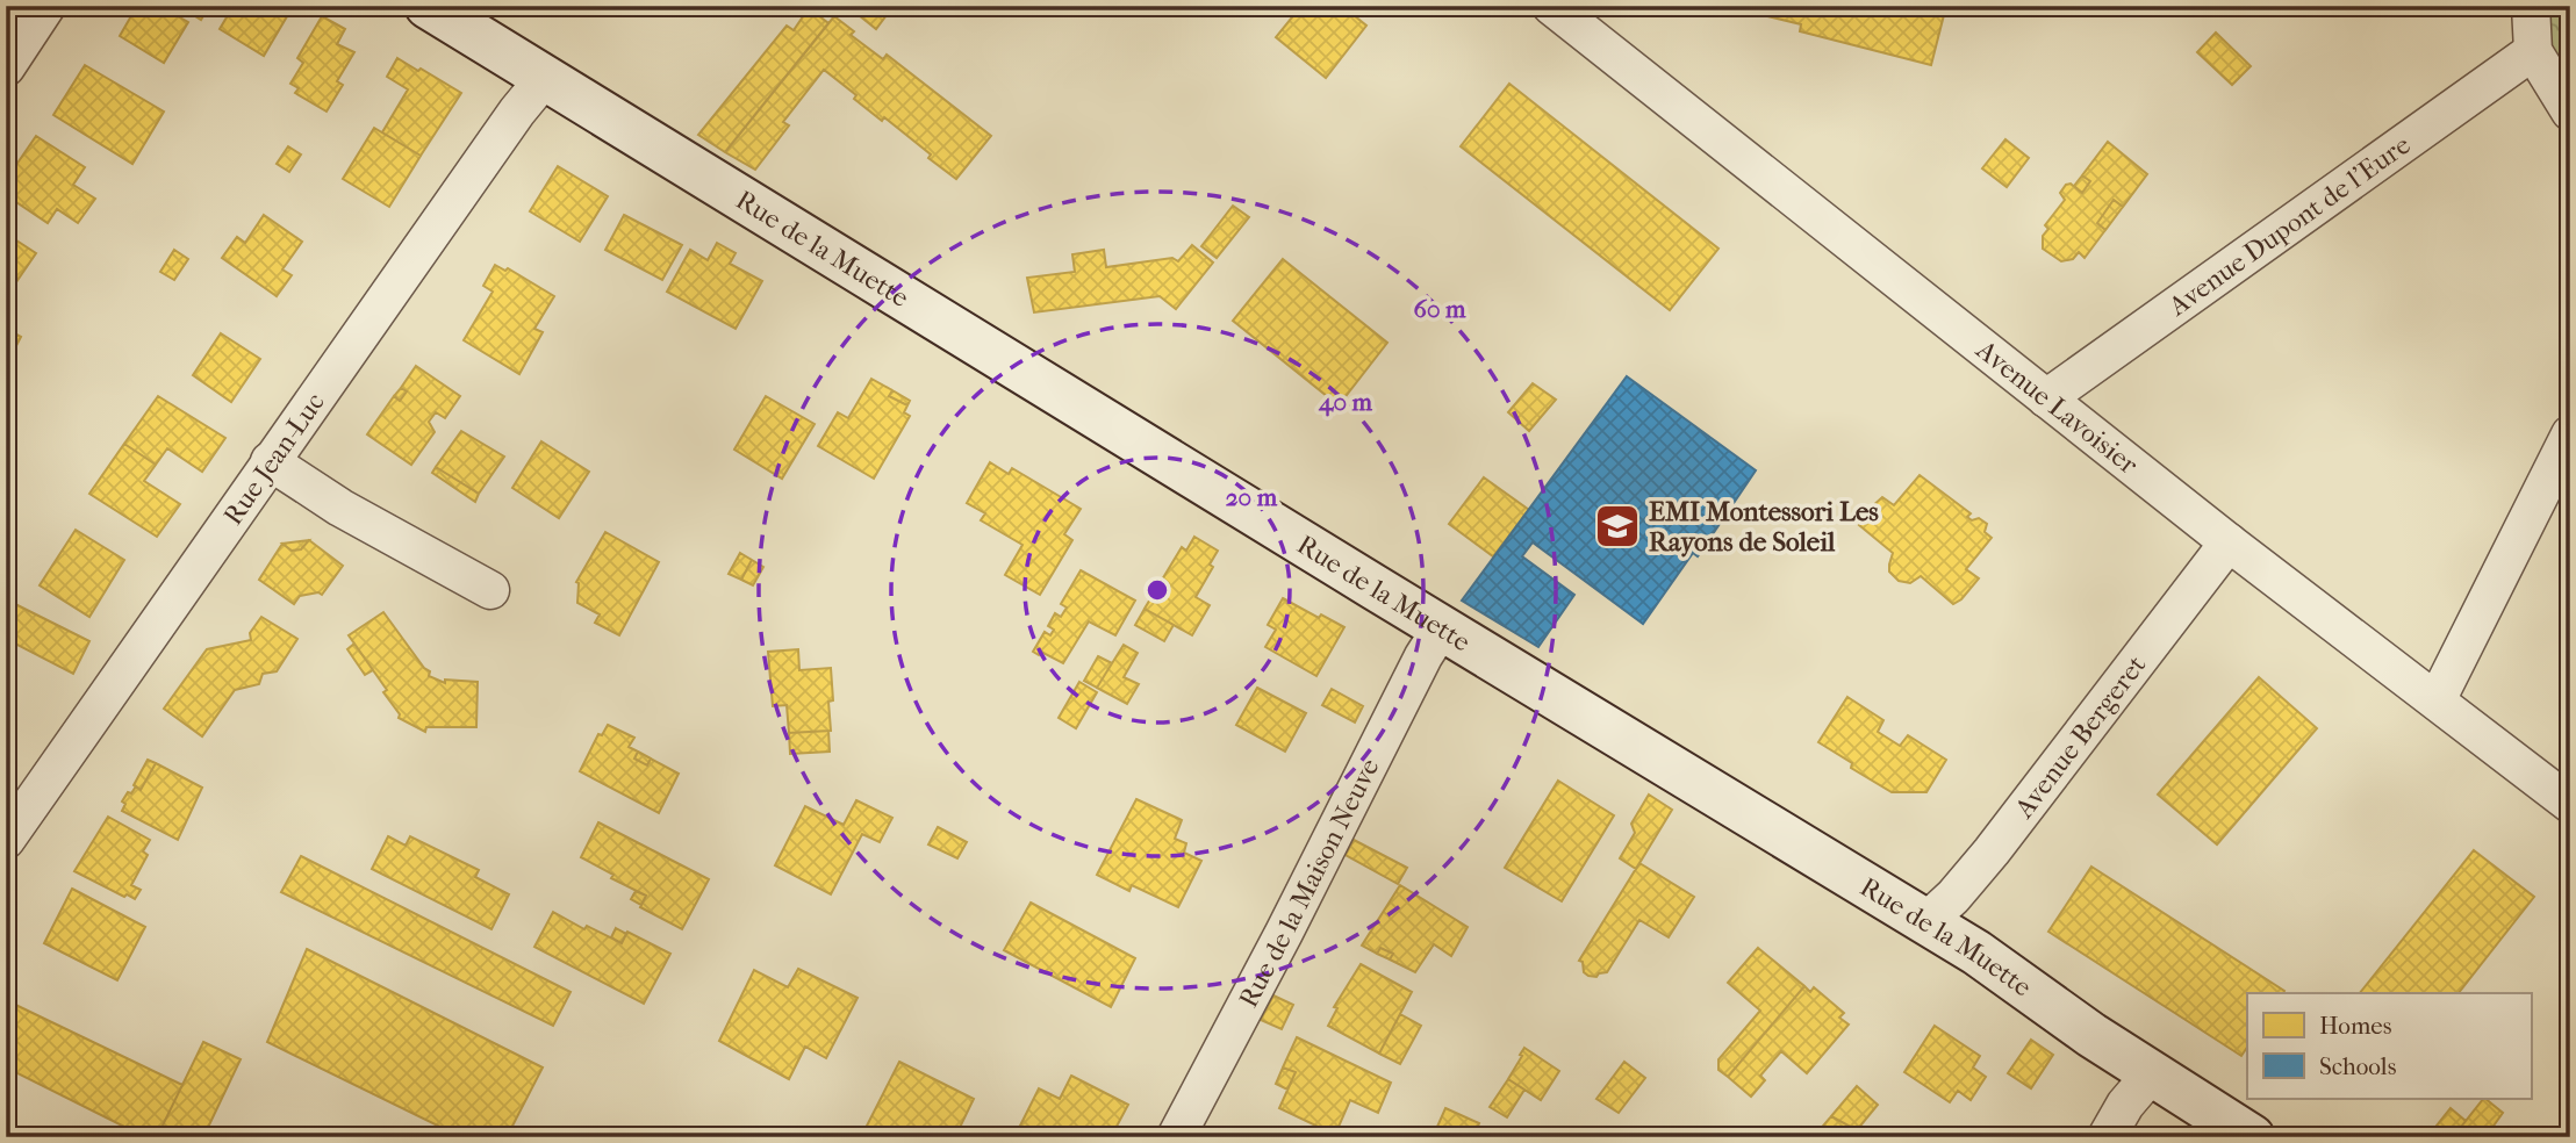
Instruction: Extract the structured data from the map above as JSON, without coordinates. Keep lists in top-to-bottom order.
{
  "streets": {
    "street": [
      "Avenue Dupont de l'Eure",
      "Rue de la Muette",
      "Avenue Lavoisier",
      "Rue Jean-Luc",
      "Avenue Bergeret",
      "Rue de la Maison Neuve"
    ]
  },
  "crossings": [
    ["Avenue Dupont de l'Eure", "Avenue Lavoisier"],
    ["Rue de la Muette", "Rue Jean-Luc"],
    ["Rue de la Muette", "Avenue Bergeret"],
    ["Rue de la Muette", "Rue de la Maison Neuve"],
    ["Avenue Lavoisier", "Avenue Bergeret"]
  ],
  "places": {
    "school or university": ["EMI Montessori Les Rayons de Soleil"]
  },
  "legend": ["Homes", "Schools"],
  "rings": ["60 m", "40 m", "20 m"]
}
